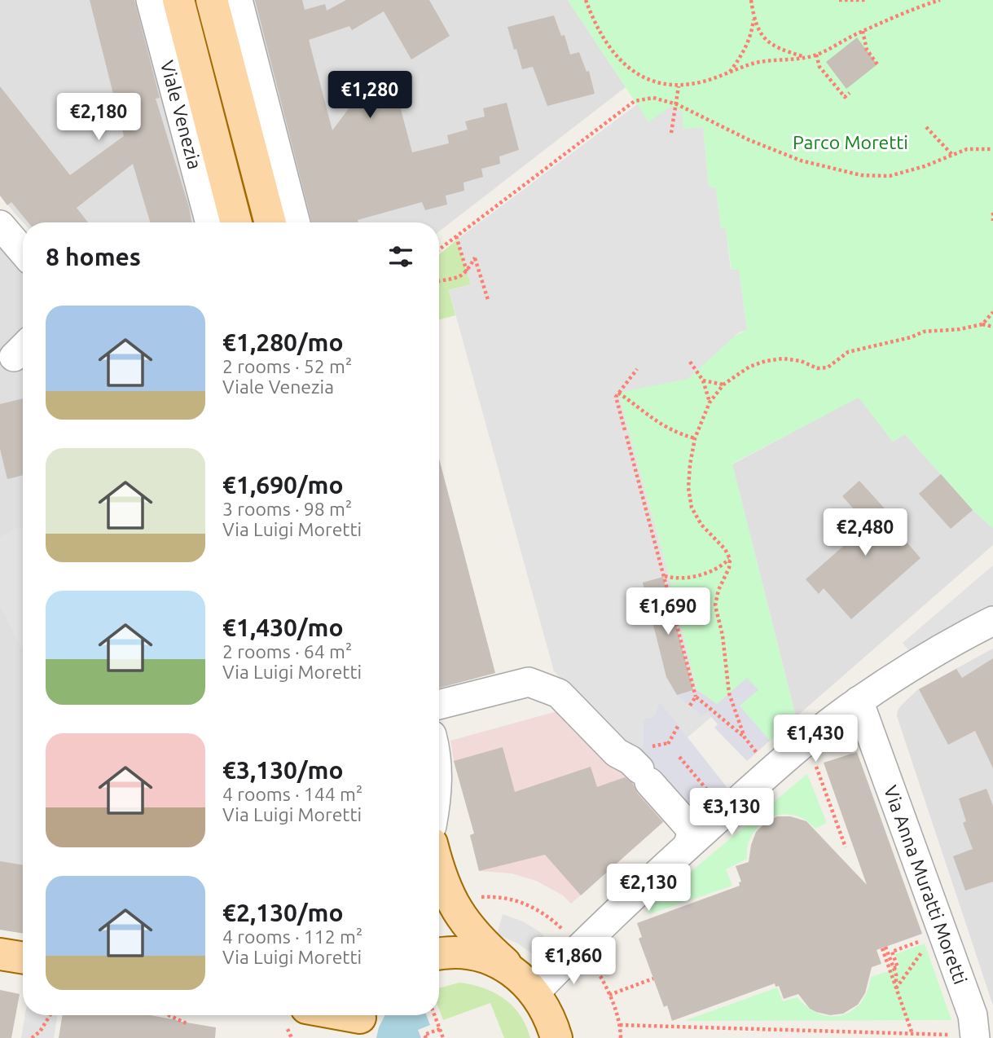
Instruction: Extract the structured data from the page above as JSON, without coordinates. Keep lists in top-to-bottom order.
{
  "streets": {
    "main road": ["Viale Venezia"],
    "street": ["Via Anna Muratti Moretti"]
  },
  "parks": ["Parco Moretti"],
  "page": {
    "price": [
      "€1,280",
      "€2,180",
      "€2,480",
      "€1,690",
      "€1,430",
      "€3,130",
      "€2,130",
      "€1,860"
    ],
    "heading": "8 homes",
    "list": [
      {
        "name": "€1,280/mo",
        "note": "2 rooms · 52 m² · Viale Venezia"
      },
      {
        "name": "€1,690/mo",
        "note": "3 rooms · 98 m² · Via Luigi Moretti"
      },
      {
        "name": "€1,430/mo",
        "note": "2 rooms · 64 m² · Via Luigi Moretti"
      },
      {
        "name": "€3,130/mo",
        "note": "4 rooms · 144 m² · Via Luigi Moretti"
      },
      {
        "name": "€2,130/mo",
        "note": "4 rooms · 112 m² · Via Luigi Moretti"
      }
    ]
  }
}
